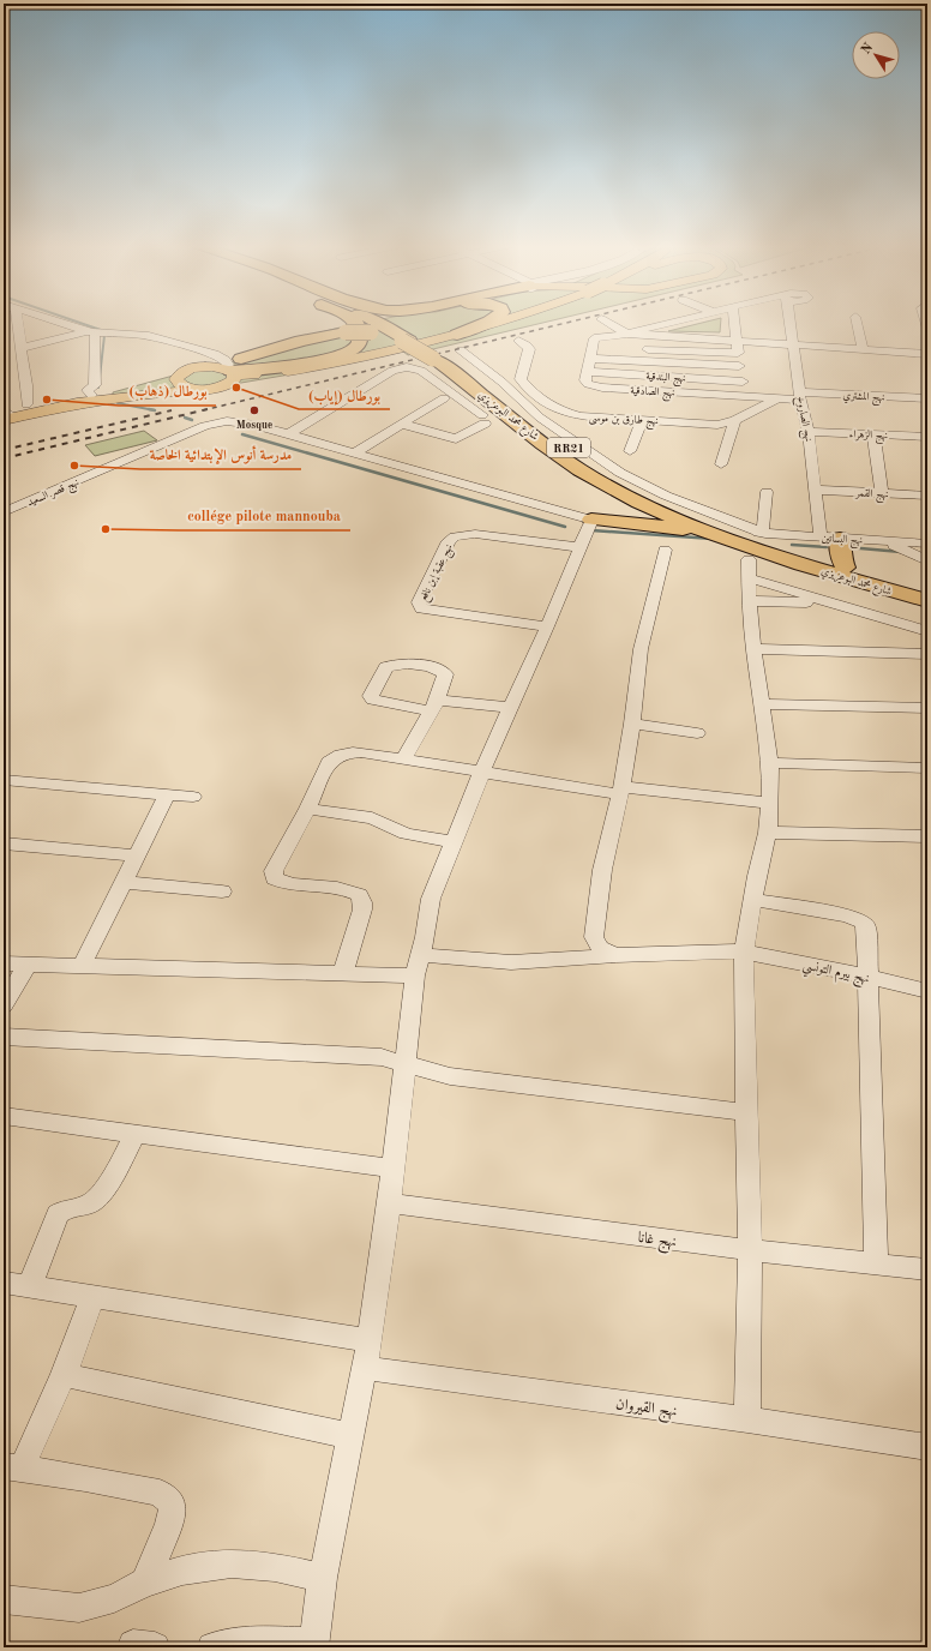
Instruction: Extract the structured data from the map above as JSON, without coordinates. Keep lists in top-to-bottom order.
{
  "streets": {
    "highway": ["شارع محمد البوعزيزي", "RR21"],
    "street": [
      "نهج البندقية",
      "نهج الصادقية",
      "نهج المشتري",
      "نهج طارق بن موسى",
      "نهج الصاروخ",
      "نهج الزهراء",
      "نهج قصر السعيد",
      "نهج القمر",
      "نهج البساتين",
      "نهج عقبة إبن نافع",
      "نهج بيرم التونسي",
      "نهج غانا",
      "نهج القيروان"
    ]
  },
  "crossings": [
    ["نهج البندقية", "نهج الصادقية"],
    ["نهج الصادقية", "نهج المشتري"],
    ["نهج الصادقية", "نهج طارق بن موسى"],
    ["نهج الصادقية", "نهج الصاروخ"],
    ["نهج المشتري", "نهج الصاروخ"],
    ["شارع محمد البوعزيزي", "نهج البساتين"],
    ["نهج الصاروخ", "نهج الزهراء"],
    ["نهج الصاروخ", "نهج القمر"],
    ["نهج الصاروخ", "نهج البساتين"]
  ],
  "places": [
    "بورطال (إياب)",
    "بورطال (ذهاب)",
    "Mosque",
    "مدرسة أنوس الإبتدائية الخاصة",
    "collége pilote mannouba"
  ],
  "north": "top left"
}
